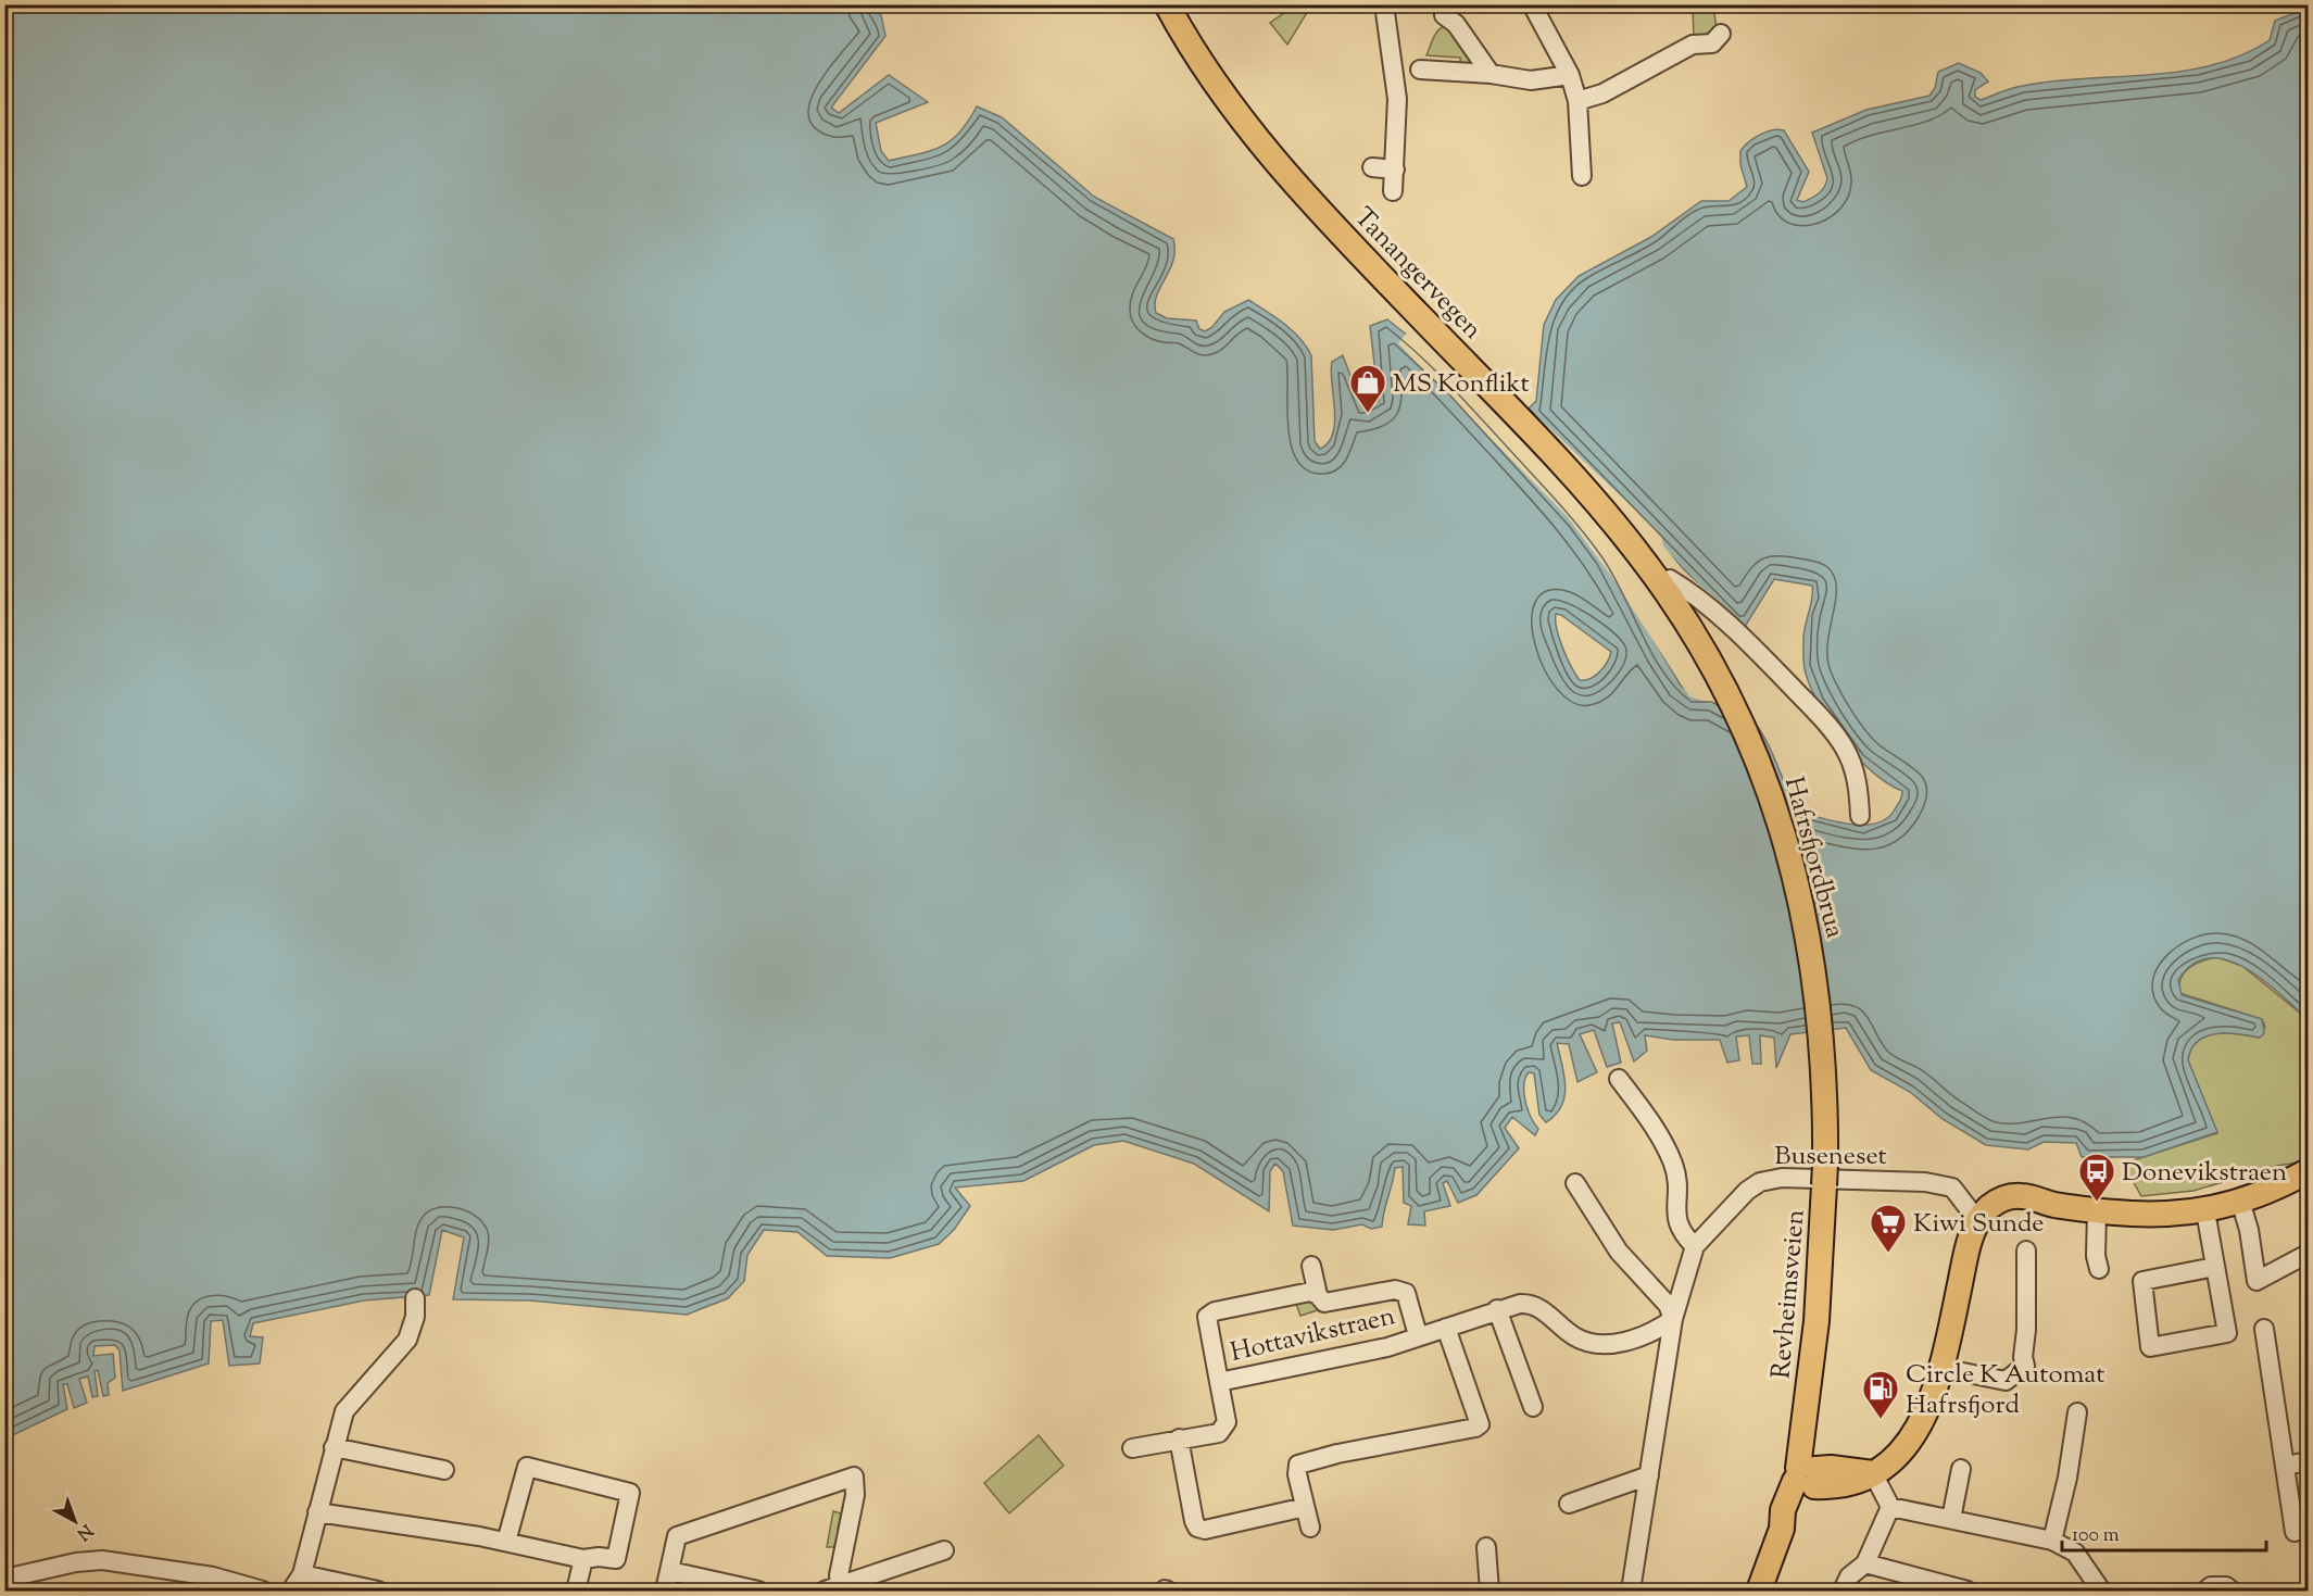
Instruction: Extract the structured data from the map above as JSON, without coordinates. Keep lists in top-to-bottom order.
{
  "streets": {
    "main road": ["Tanangervegen", "Hafrsfjordbrua", "Revheimsveien"],
    "street": ["Buseneset", "Hottavikstraen"]
  },
  "crossings": [
    ["Tanangervegen", "Hafrsfjordbrua"],
    ["Hafrsfjordbrua", "Revheimsveien"],
    ["Buseneset", "Hottavikstraen"]
  ],
  "places": {
    "shop": ["MS Konflikt"],
    "bus stop": ["Donevikstraen"],
    "supermarket": ["Kiwi Sunde"],
    "fuel station": ["Circle K Automat Hafrsfjord"]
  },
  "scale_bar": "100 m",
  "north": "bottom right"
}
